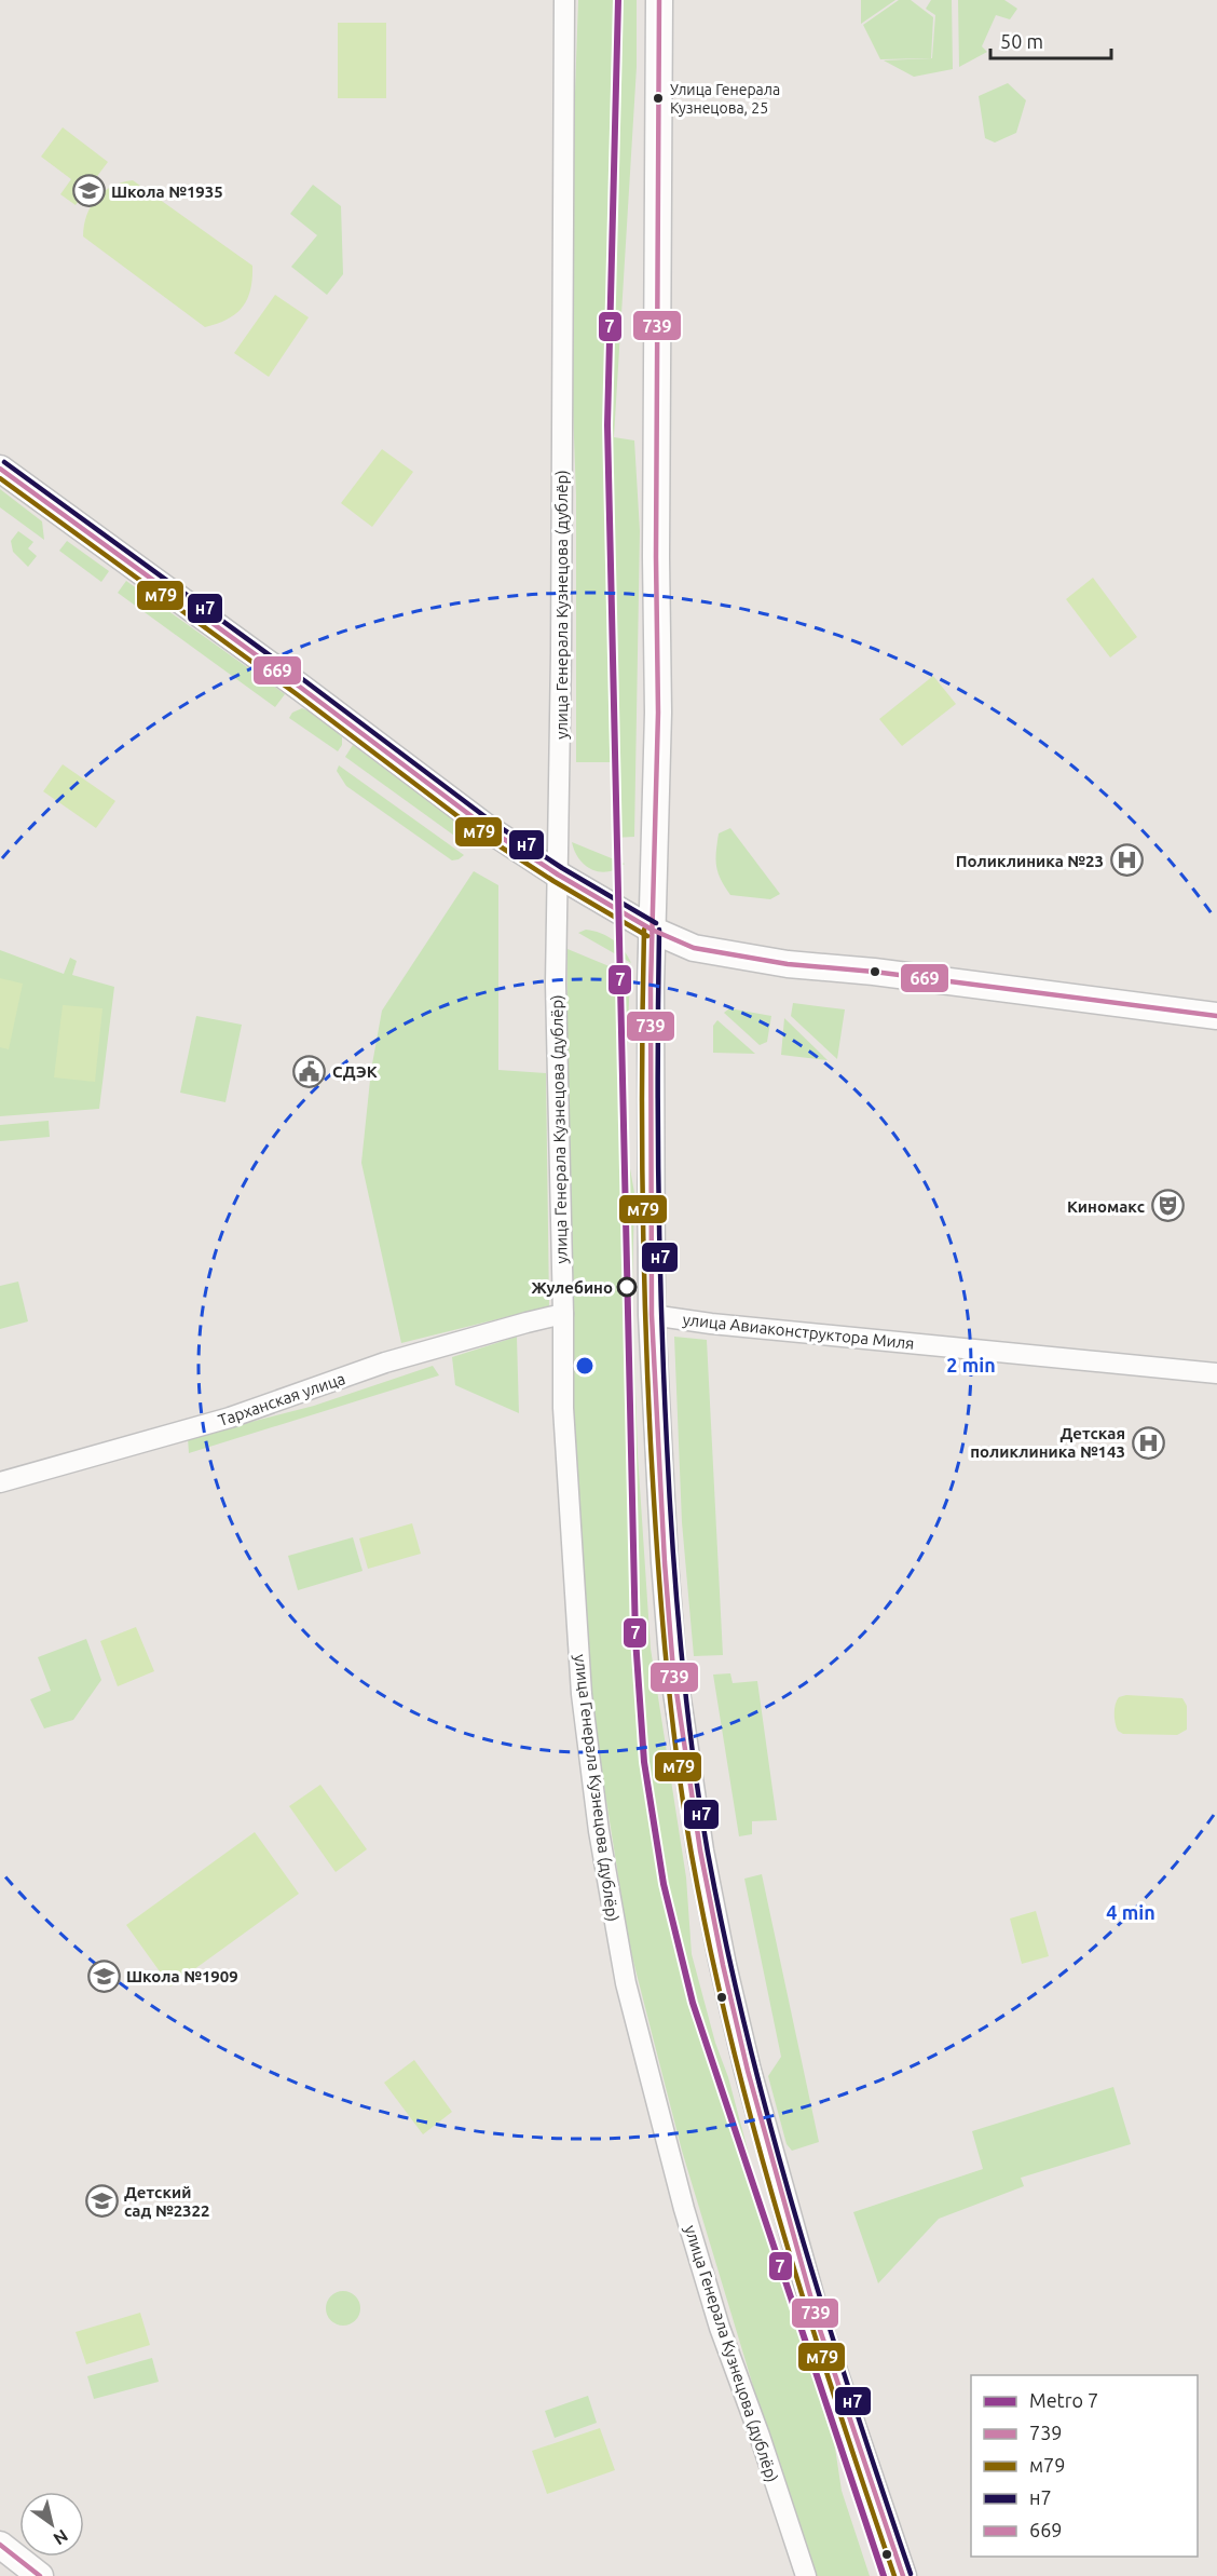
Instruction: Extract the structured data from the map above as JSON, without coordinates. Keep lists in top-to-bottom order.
{
  "streets": {
    "street": ["улица Генерала Кузнецова (дублёр)", "улица Авиаконструктора Миля", "Тарханская улица"]
  },
  "crossings": [
    ["улица Генерала Кузнецова (дублёр)", "Тарханская улица"]
  ],
  "places": {
    "other": ["Улица Генерала Кузнецова, 25", "Жулебино"],
    "school or university": ["Школа №1935", "Школа №1909", "Детский сад №2322"],
    "hospital": ["Поликлиника №23", "Детская поликлиника №143"],
    "public building": ["СДЭК"],
    "theatre": ["Киномакс"]
  },
  "lines": [
    "metro line 7",
    "transit line 739",
    "transit line н7",
    "transit line 669",
    "transit line м79"
  ],
  "legend": [
    "Metro 7",
    "739",
    "м79",
    "н7",
    "669"
  ],
  "scale_bar": "50 m",
  "north": "bottom right",
  "rings": ["2 min", "4 min"]
}
